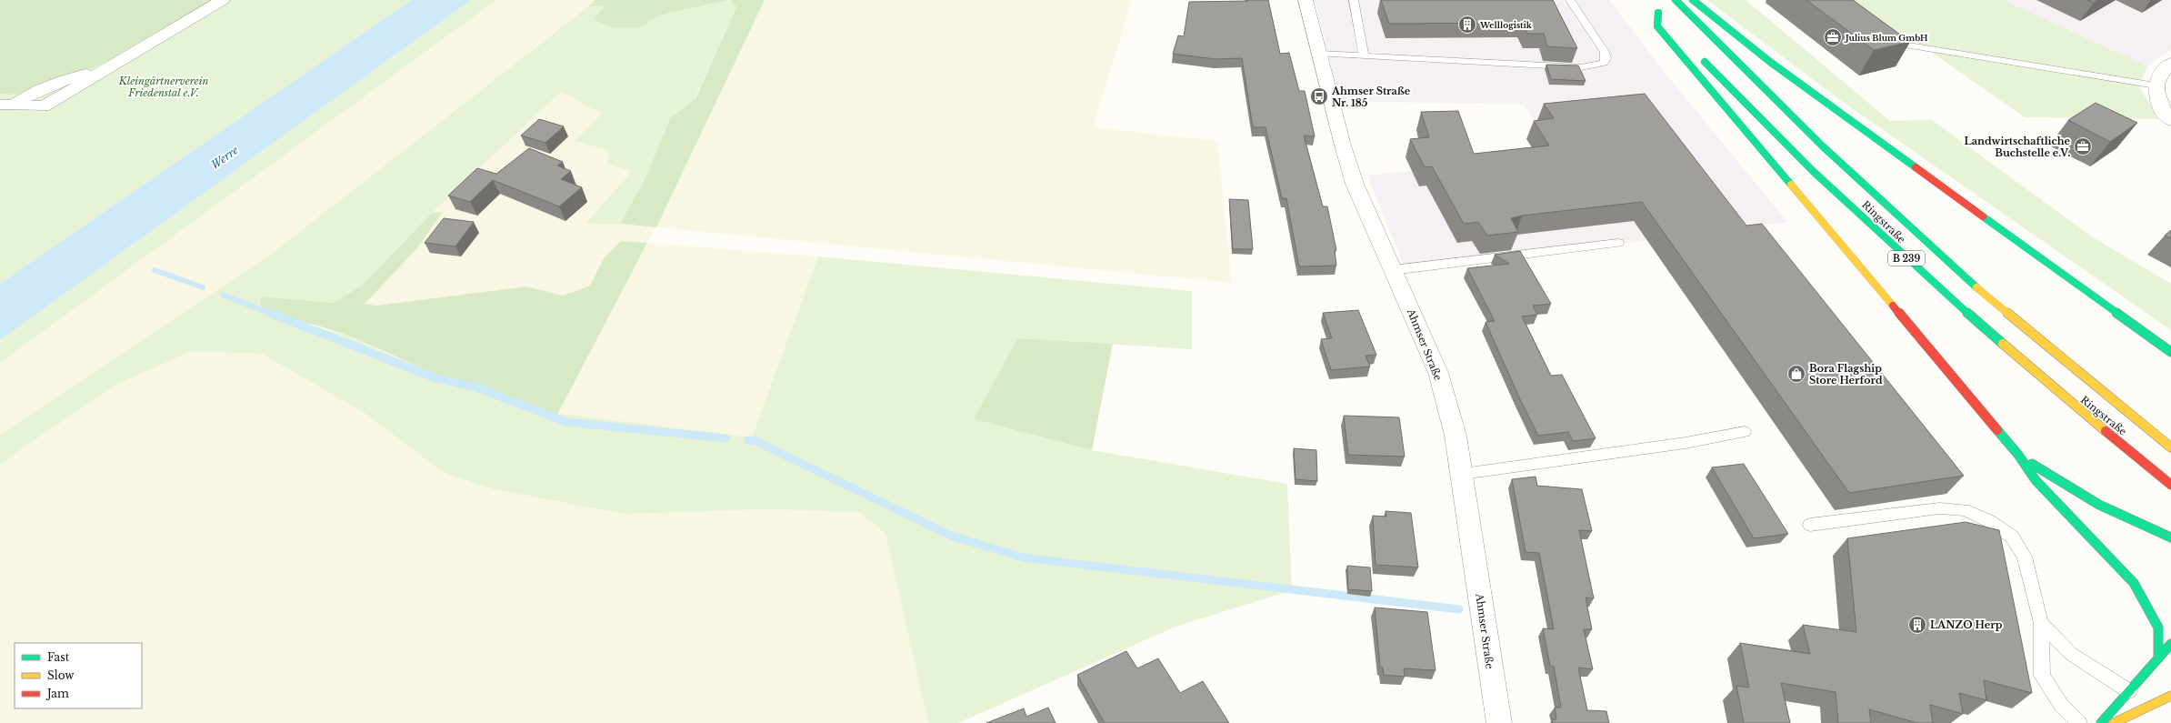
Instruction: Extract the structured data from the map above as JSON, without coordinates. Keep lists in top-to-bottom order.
{
  "streets": {
    "main road": ["Ringstraße", "B 239"],
    "street": ["Ahmser Straße"]
  },
  "water": ["Werre"],
  "parks": ["Kleingärtnerverein Friedenstal e.V."],
  "places": {
    "building": ["Welllogistik", "LANZO Herp"],
    "office": ["Julius Blum GmbH", "Landwirtschaftliche Buchstelle e.V."],
    "bus stop": ["Ahmser Straße Nr. 185"],
    "shop": ["Bora Flagship Store Herford"]
  },
  "legend": ["Fast", "Slow", "Jam"]
}
